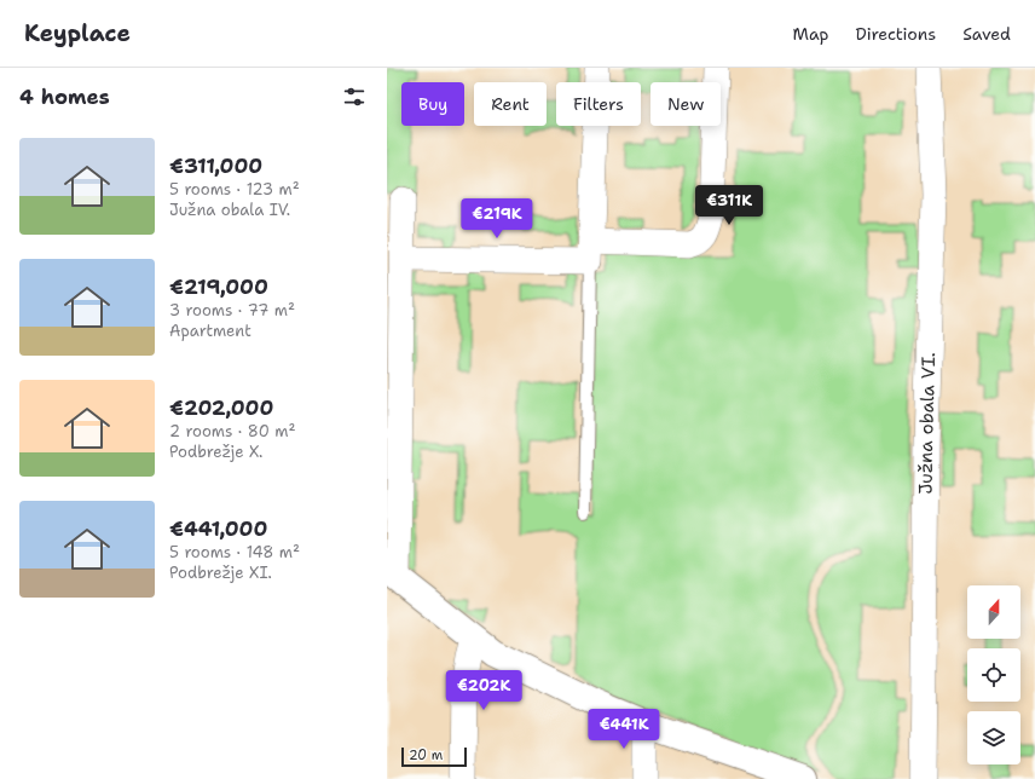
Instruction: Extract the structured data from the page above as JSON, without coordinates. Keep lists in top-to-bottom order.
{
  "streets": {
    "street": ["Južna obala VI."]
  },
  "scale_bar": "20 m",
  "north": "top",
  "page": {
    "header": "Keyplace",
    "nav": ["Map", "Directions", "Saved"],
    "heading": "4 homes",
    "chip": [
      "Buy",
      "Rent",
      "Filters",
      "New"
    ],
    "list": [
      {
        "name": "€311,000",
        "note": "5 rooms · 123 m² · Južna obala IV."
      },
      {
        "name": "€219,000",
        "note": "3 rooms · 77 m² · Apartment"
      },
      {
        "name": "€202,000",
        "note": "2 rooms · 80 m² · Podbrežje X."
      },
      {
        "name": "€441,000",
        "note": "5 rooms · 148 m² · Podbrežje XI."
      }
    ],
    "price": [
      "€311K",
      "€219K",
      "€202K",
      "€441K"
    ],
    "scale": "20 m"
  }
}
